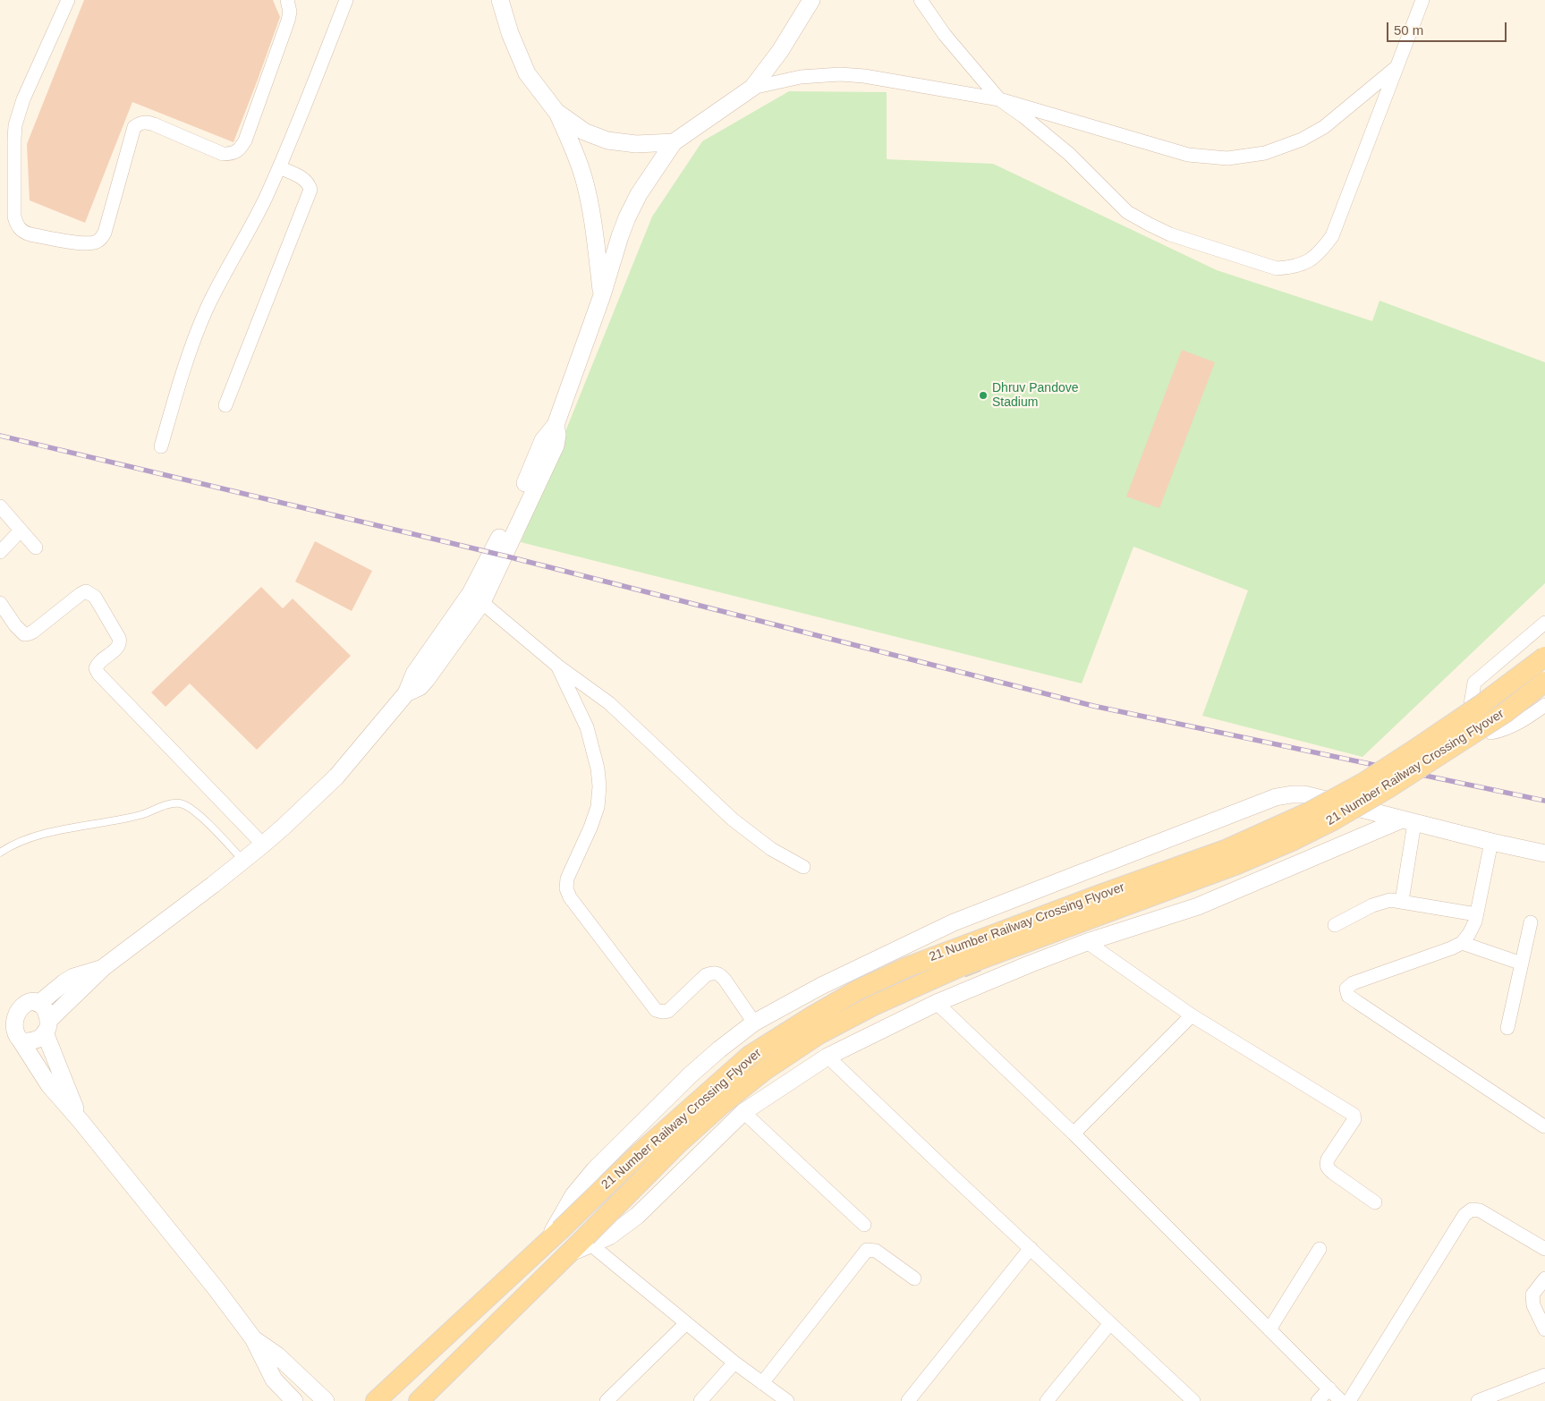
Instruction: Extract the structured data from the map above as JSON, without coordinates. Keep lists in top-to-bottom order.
{
  "streets": {
    "main road": ["21 Number Railway Crossing Flyover"]
  },
  "places": ["Dhruv Pandove Stadium"],
  "scale_bar": "50 m"
}
